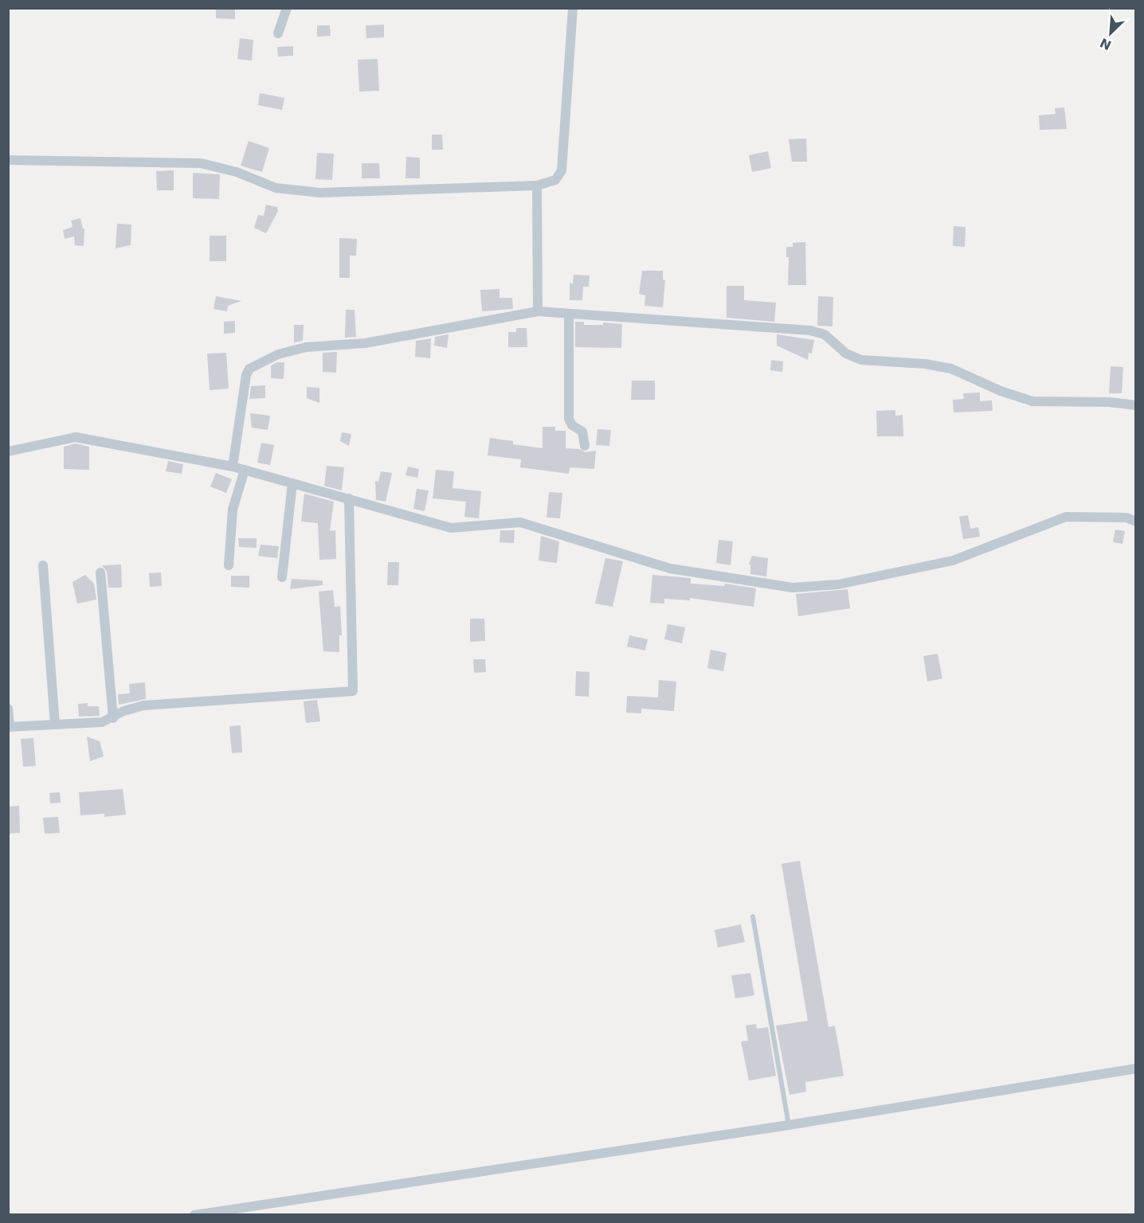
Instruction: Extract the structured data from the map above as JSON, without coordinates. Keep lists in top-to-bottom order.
{
  "north": "bottom left"
}
